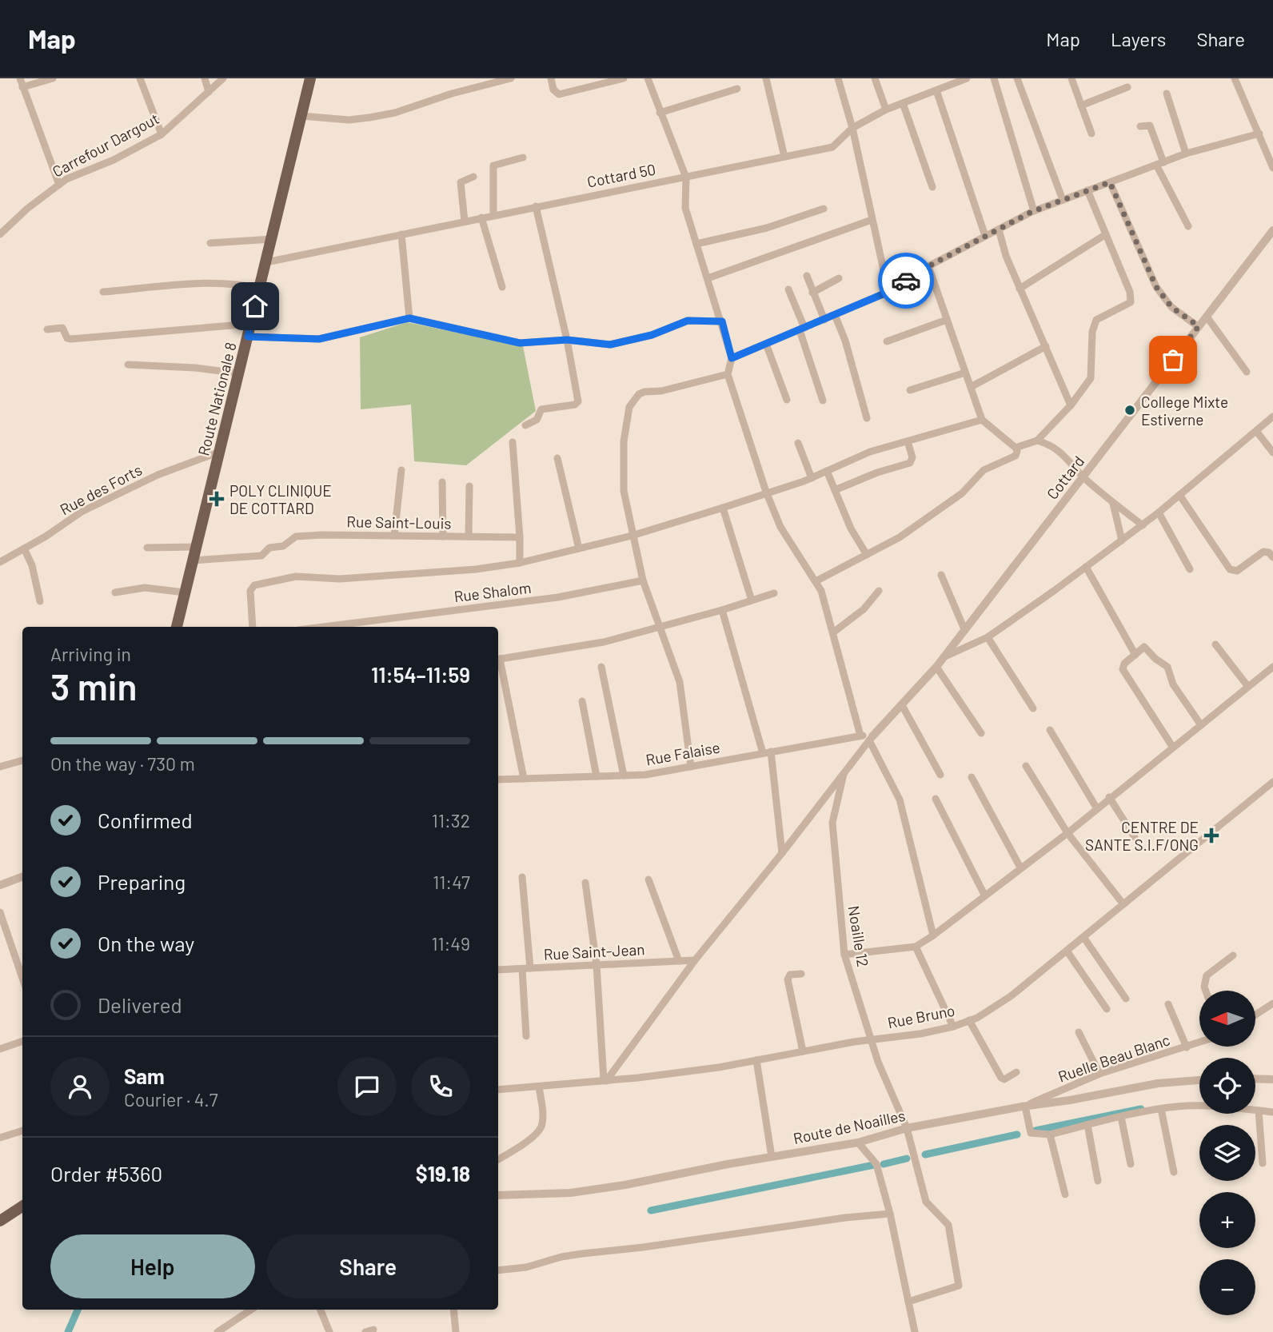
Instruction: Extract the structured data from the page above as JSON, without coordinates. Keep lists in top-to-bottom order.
{
  "streets": {
    "main road": ["Route Nationale 8"],
    "street": [
      "Carrefour Dargout",
      "Cottard 50",
      "Cottard",
      "Rue des Forts",
      "Rue Saint-Louis",
      "Rue Shalom",
      "Rue Falaise",
      "Noaille 12",
      "Rue Saint-Jean",
      "Rue Bruno",
      "Ruelle Beau Blanc",
      "Route de Noailles"
    ]
  },
  "crossings": [
    ["Cottard 50", "Route Nationale 8"],
    ["Route Nationale 8", "Rue des Forts"],
    ["Route Nationale 8", "Rue Saint-Louis"],
    ["Cottard", "Rue Falaise"],
    ["Noaille 12", "Rue Bruno"],
    ["Noaille 12", "Route de Noailles"],
    ["Ruelle Beau Blanc", "Route de Noailles"]
  ],
  "places": {
    "other": ["College Mixte Estiverne"],
    "health": ["POLY CLINIQUE DE COTTARD", "CENTRE DE SANTE S.I.F/ONG"]
  },
  "north": "left",
  "page": {
    "header": "Map",
    "nav": ["Map", "Layers", "Share"],
    "heading": ["3 min", "Arriving in", "11:54–11:59"],
    "panel": [
      "Sam",
      "Courier · 4.7",
      "Order #5360",
      "$19.18"
    ],
    "bar": "On the way · 730 m",
    "list": [
      ["Confirmed", "11:32"],
      ["Preparing", "11:47"],
      ["On the way", "11:49"],
      "Delivered"
    ],
    "map_buttons": ["+", "−"],
    "buttons": ["Help", "Share"]
  }
}
